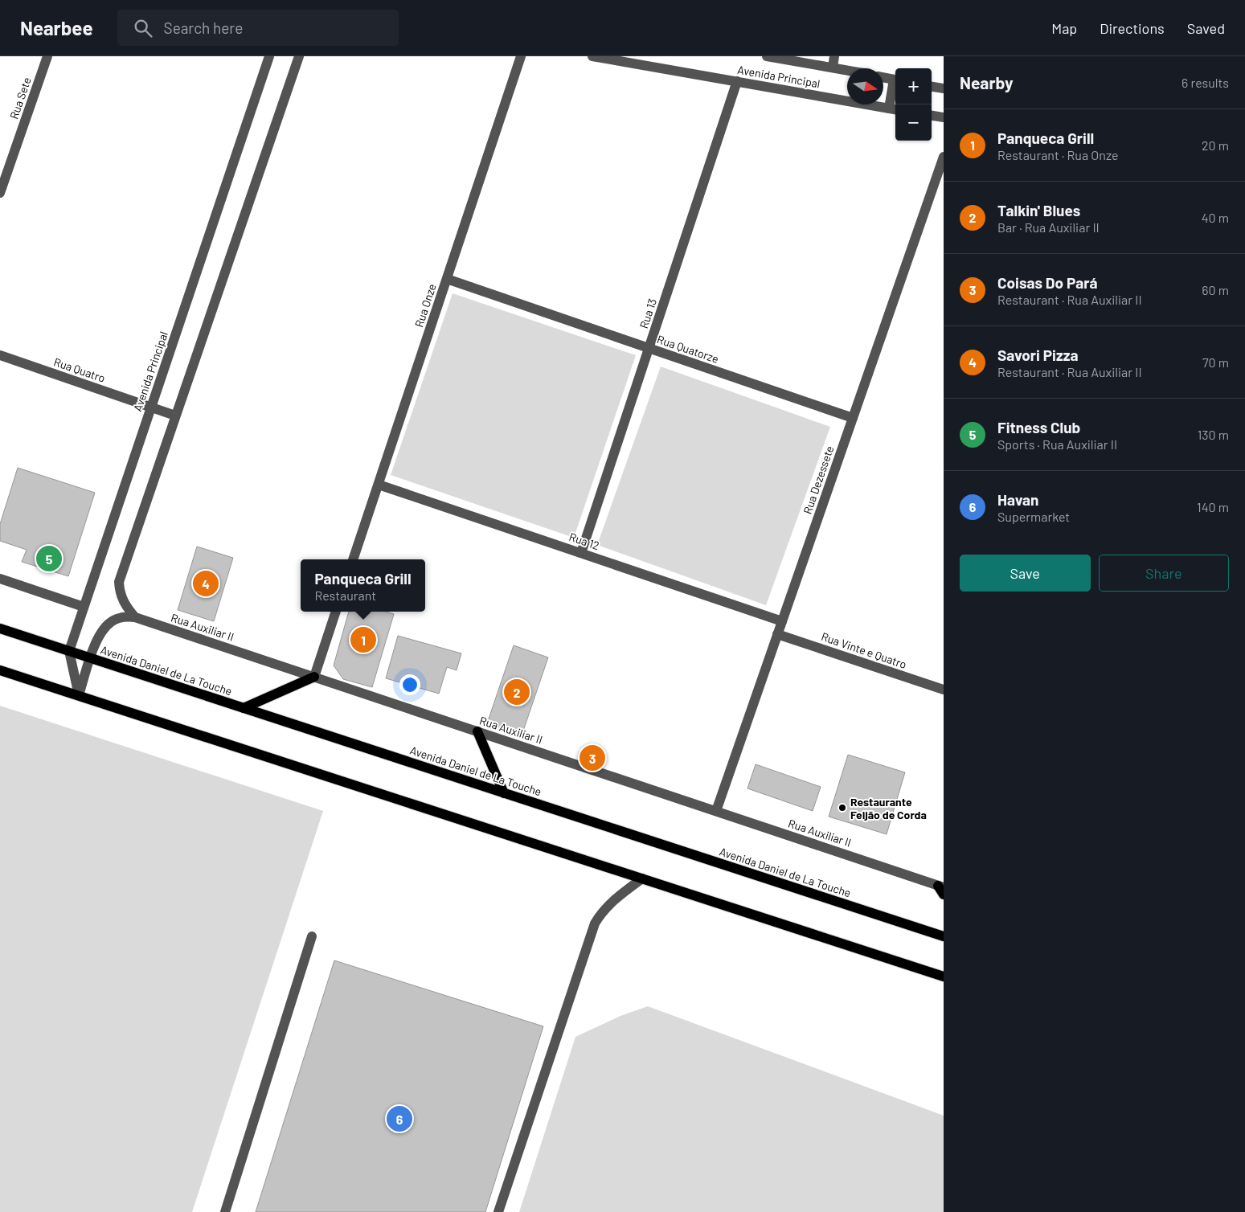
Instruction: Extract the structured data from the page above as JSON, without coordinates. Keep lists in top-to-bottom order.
{
  "streets": {
    "main road": ["Avenida Daniel de La Touche"],
    "street": [
      "Avenida Principal",
      "Rua Sete",
      "Rua Onze",
      "Rua 13",
      "Rua Quatorze",
      "Rua Quatro",
      "Rua Dezessete",
      "Rua 12",
      "Rua Auxiliar II",
      "Rua Vinte e Quatro"
    ]
  },
  "crossings": [
    ["Avenida Principal", "Rua 13"],
    ["Avenida Principal", "Rua Quatro"],
    ["Avenida Principal", "Avenida Daniel de La Touche"],
    ["Rua Onze", "Rua Quatorze"],
    ["Rua Onze", "Rua 12"],
    ["Rua 13", "Rua Quatorze"],
    ["Rua 13", "Rua 12"],
    ["Rua Quatorze", "Rua Dezessete"],
    ["Rua Dezessete", "Rua 12"],
    ["Rua Dezessete", "Rua Auxiliar II"],
    ["Rua Dezessete", "Rua Vinte e Quatro"],
    ["Rua Auxiliar II", "Avenida Daniel de La Touche"]
  ],
  "places": ["Restaurante Feijão de Corda"],
  "north": "right",
  "page": {
    "header": "Nearbee",
    "search": "Search here",
    "nav": ["Map", "Directions", "Saved"],
    "heading": ["Nearby", "6 results"],
    "map_buttons": ["+", "−"],
    "list": [
      {
        "mark": "1",
        "name": "Panqueca Grill",
        "note": "Restaurant · Rua Onze",
        "value": "20 m"
      },
      {
        "mark": "2",
        "name": "Talkin' Blues",
        "note": "Bar · Rua Auxiliar II",
        "value": "40 m"
      },
      {
        "mark": "3",
        "name": "Coisas Do Pará",
        "note": "Restaurant · Rua Auxiliar II",
        "value": "60 m"
      },
      {
        "mark": "4",
        "name": "Savori Pizza",
        "note": "Restaurant · Rua Auxiliar II",
        "value": "70 m"
      },
      {
        "mark": "5",
        "name": "Fitness Club",
        "note": "Sports · Rua Auxiliar II",
        "value": "130 m"
      },
      {
        "mark": "6",
        "name": "Havan",
        "note": "Supermarket",
        "value": "140 m"
      }
    ],
    "buttons": ["Save", "Share"],
    "pins": [
      "5",
      "4",
      "1",
      "2",
      "3",
      "6"
    ],
    "popup": ["Panqueca Grill", "Restaurant"]
  }
}
